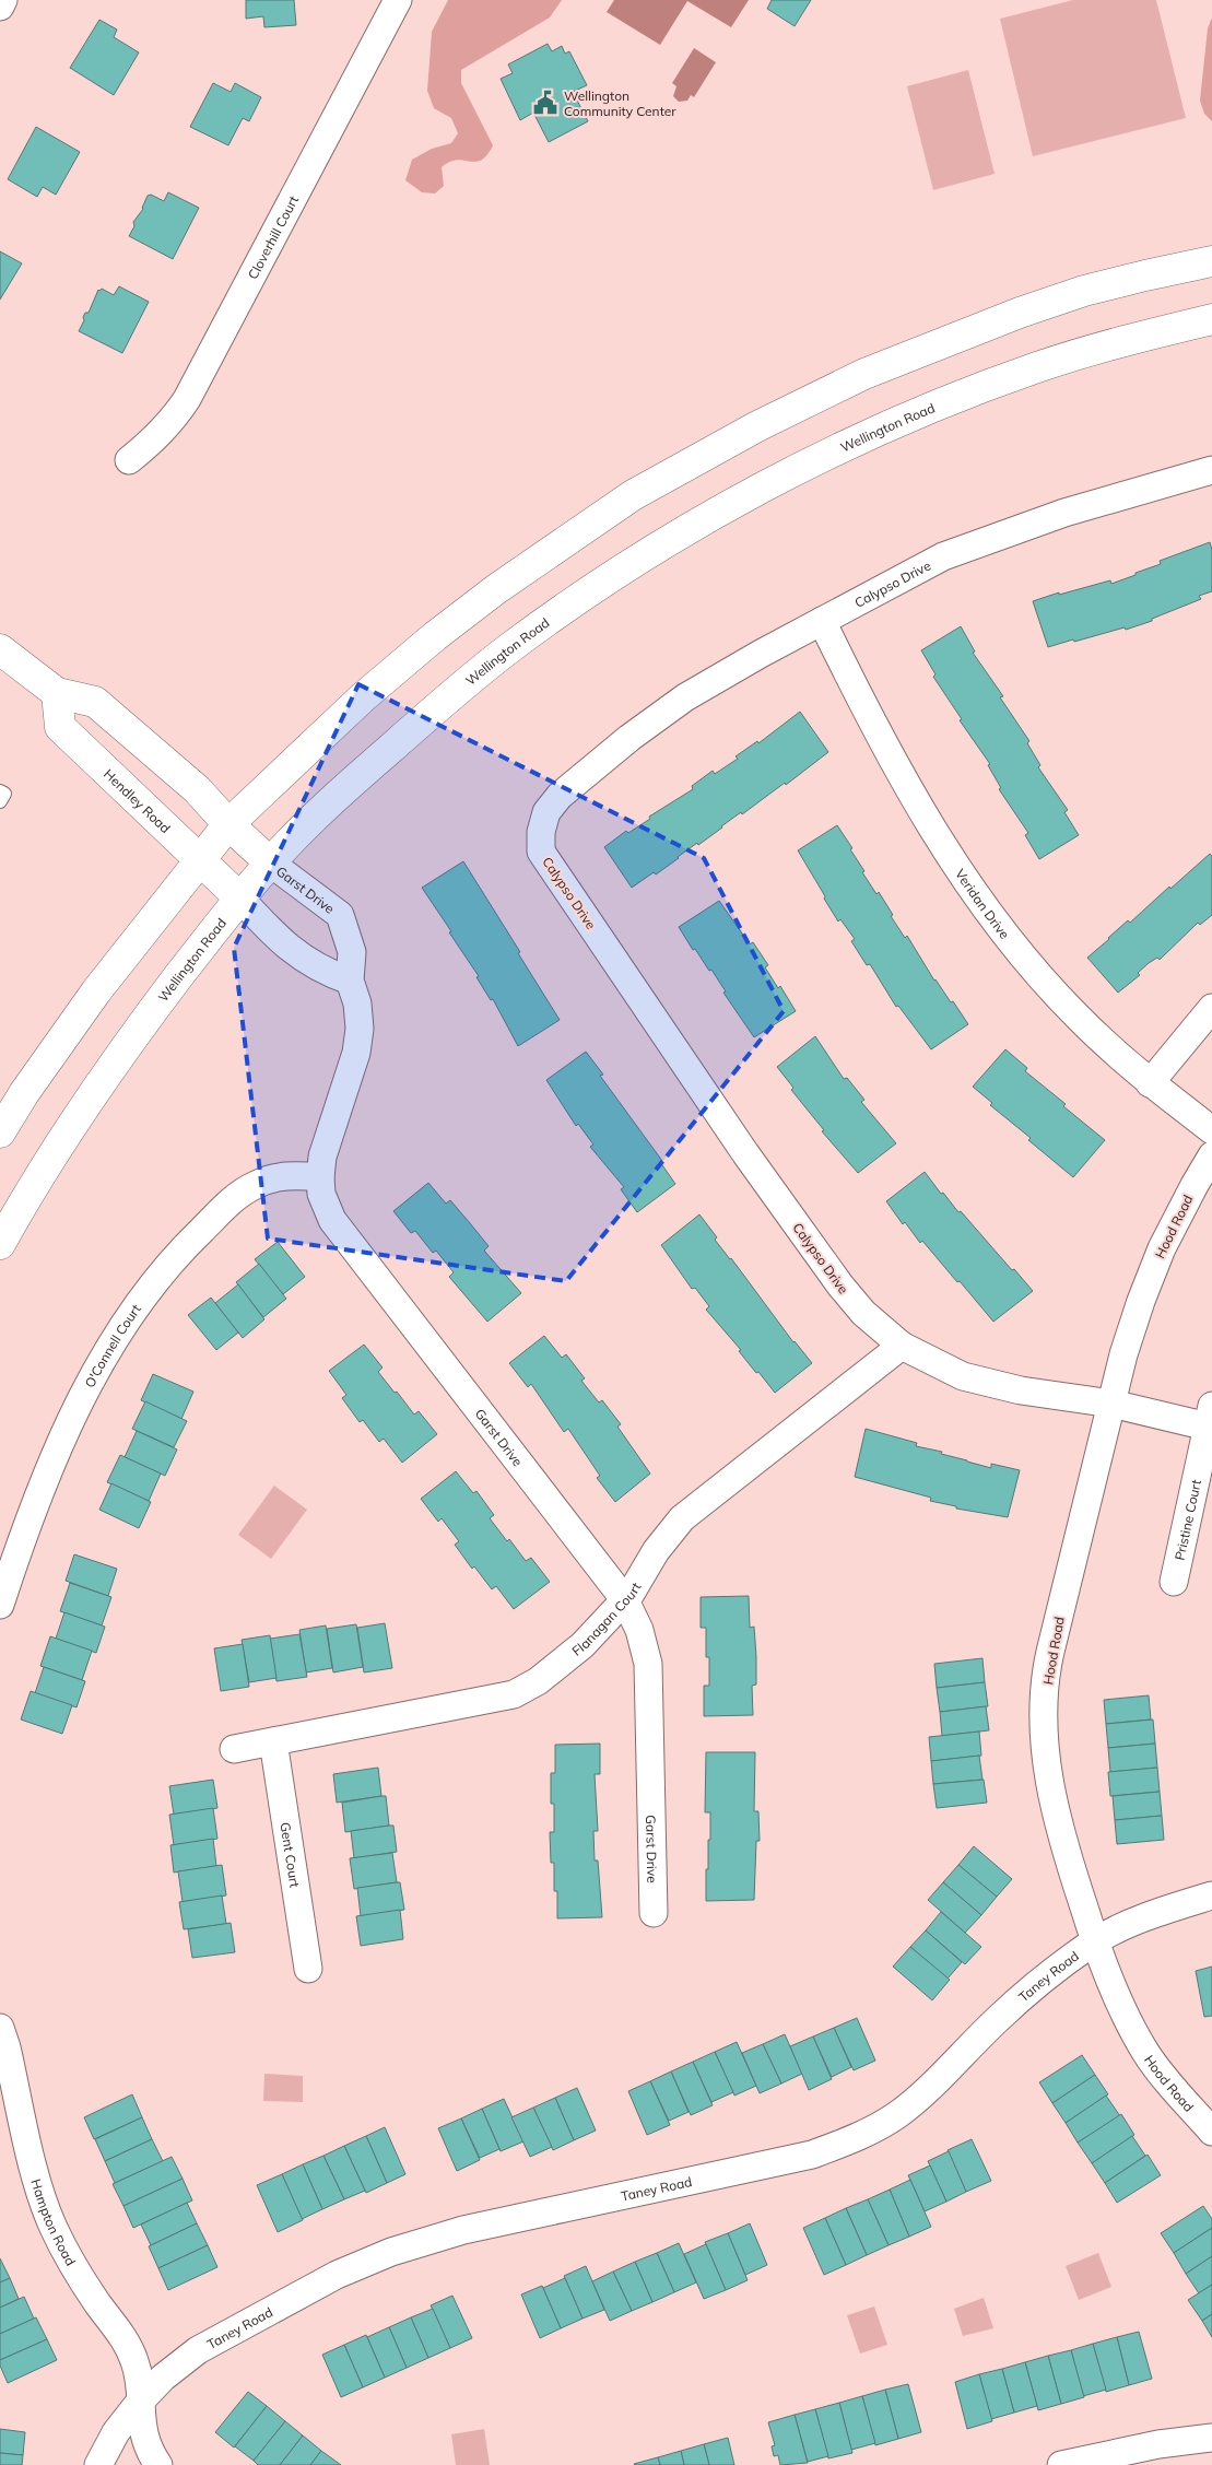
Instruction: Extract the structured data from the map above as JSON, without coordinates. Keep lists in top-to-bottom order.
{
  "streets": {
    "main road": ["Wellington Road", "Hendley Road"],
    "street": [
      "Cloverhill Court",
      "Calypso Drive",
      "Garst Drive",
      "Veridan Drive",
      "Hood Road",
      "O'Connell Court",
      "Pristine Court",
      "Flanagan Court",
      "Gent Court",
      "Taney Road",
      "Hampton Road"
    ]
  },
  "crossings": [
    ["Wellington Road", "Hendley Road"],
    ["Wellington Road", "Garst Drive"],
    ["Calypso Drive", "Veridan Drive"],
    ["Calypso Drive", "Hood Road"],
    ["Calypso Drive", "Pristine Court"],
    ["Calypso Drive", "Flanagan Court"],
    ["Garst Drive", "O'Connell Court"],
    ["Garst Drive", "Flanagan Court"],
    ["Hood Road", "Pristine Court"],
    ["Hood Road", "Taney Road"],
    ["Flanagan Court", "Gent Court"],
    ["Taney Road", "Hampton Road"]
  ],
  "places": {
    "public building": ["Wellington Community Center"]
  }
}
